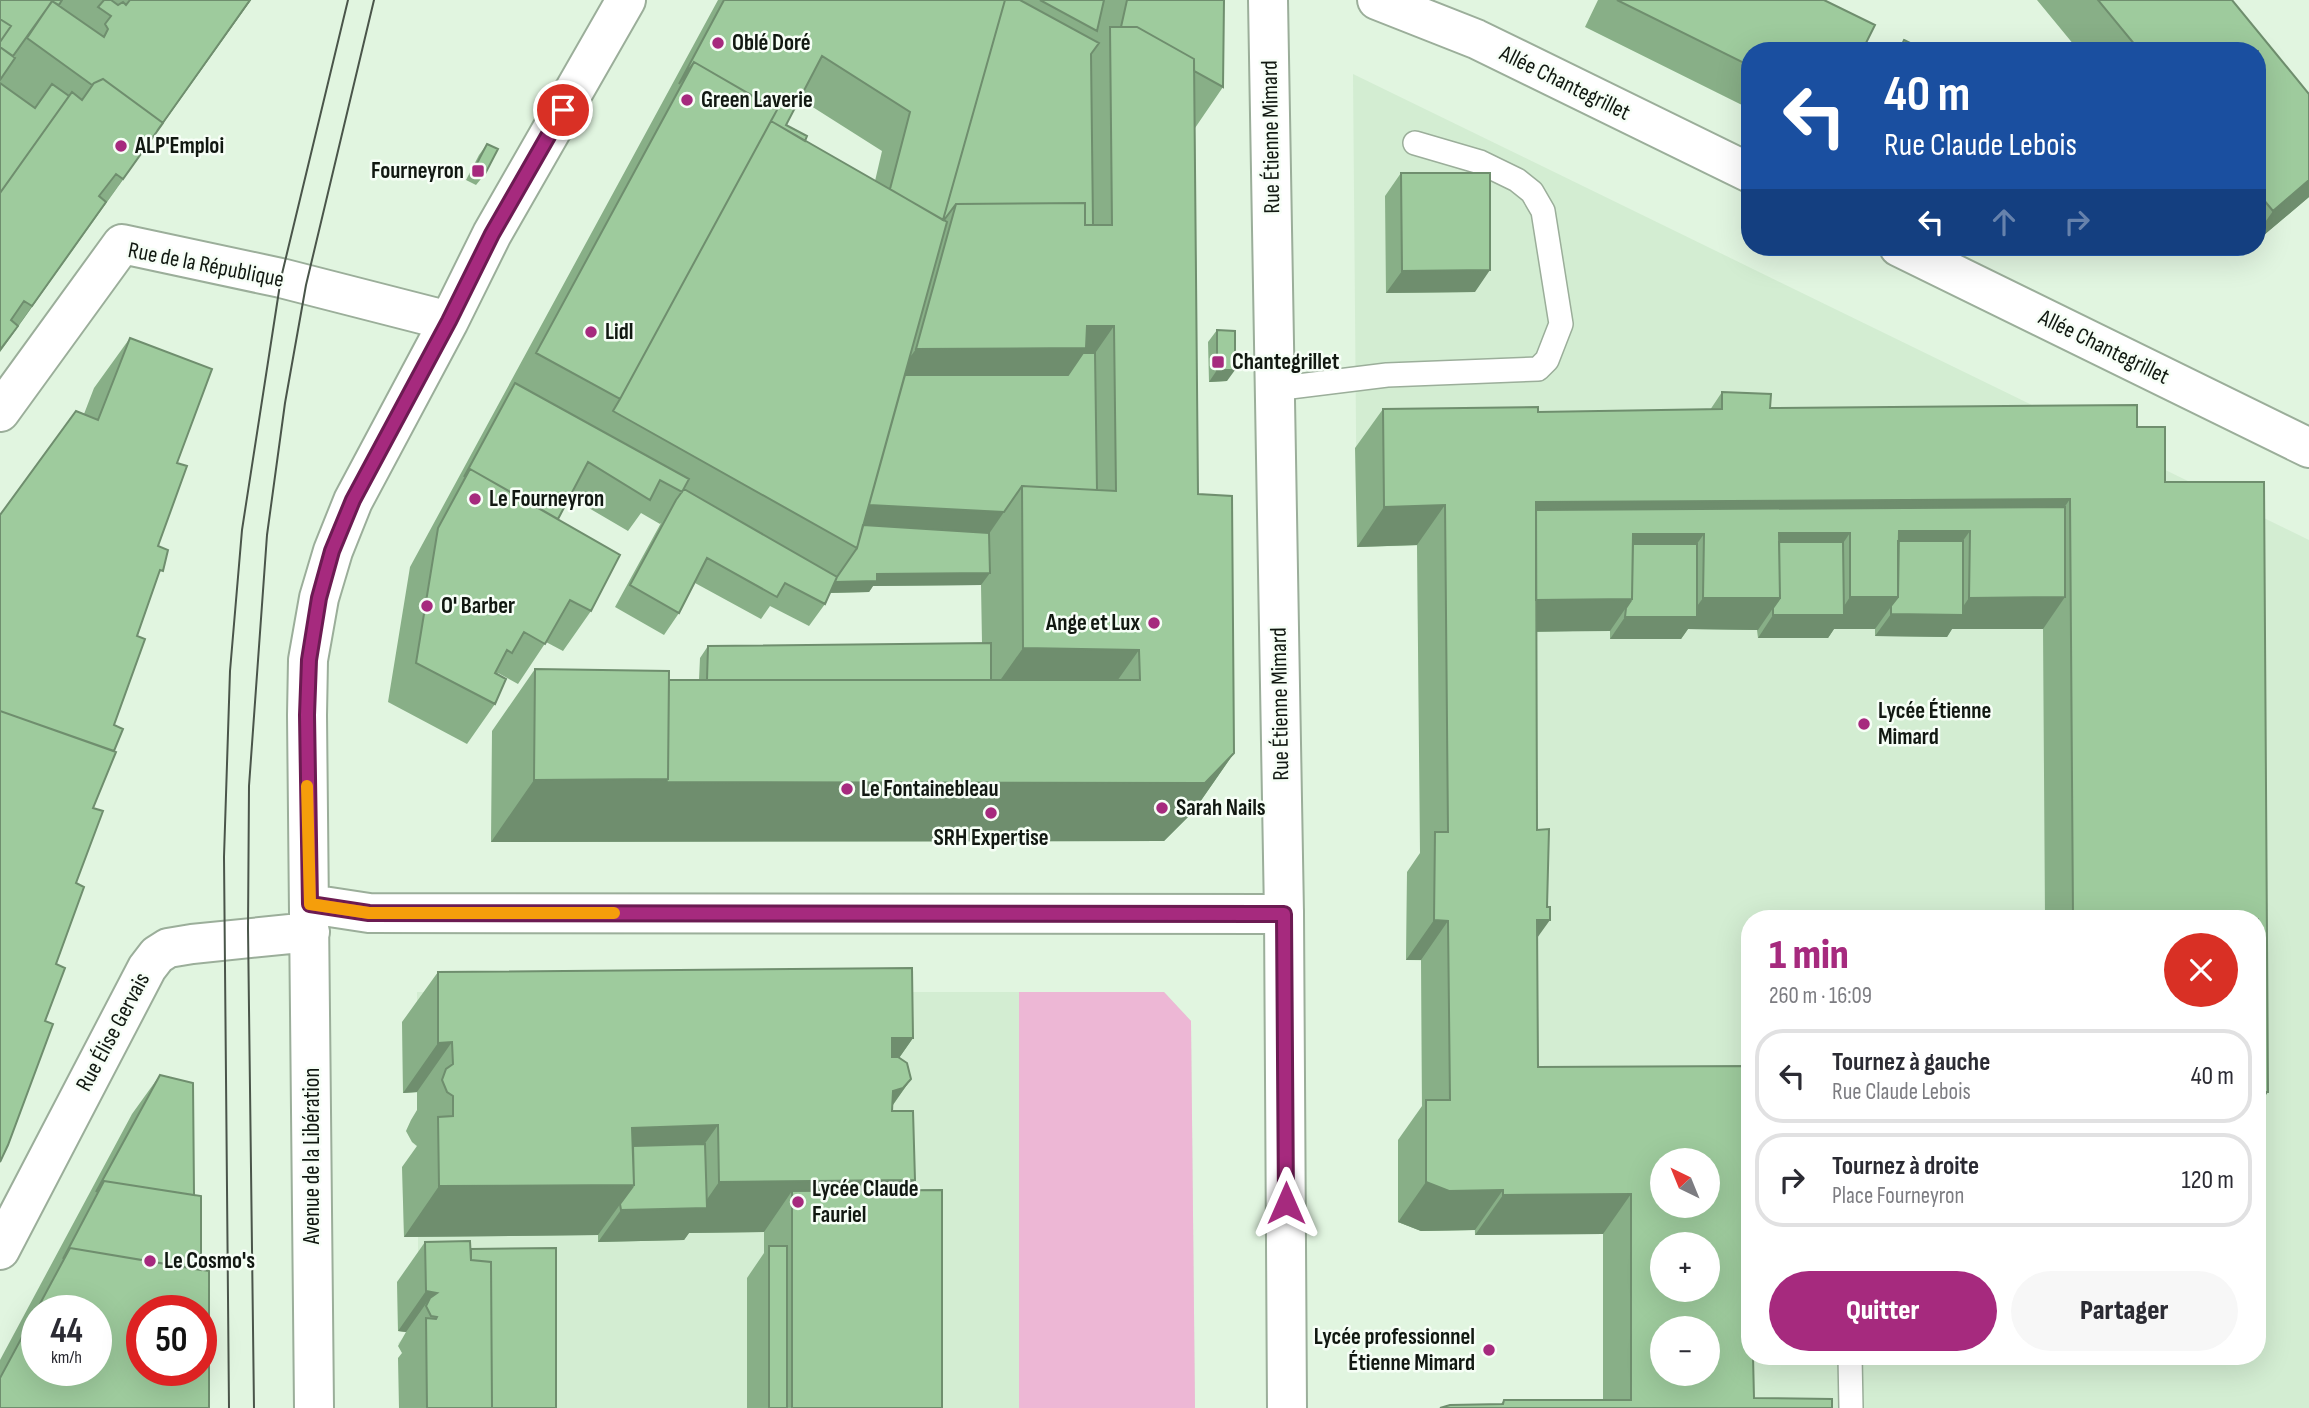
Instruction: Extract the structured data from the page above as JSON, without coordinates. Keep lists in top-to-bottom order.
{
  "streets": {
    "street": [
      "Allée Chantegrillet",
      "Rue Étienne Mimard",
      "Rue de la République",
      "Rue Élise Gervais",
      "Avenue de la Libération"
    ]
  },
  "crossings": [
    ["Rue Étienne Mimard", "Rue Élise Gervais"],
    ["Rue de la République", "Avenue de la Libération"],
    ["Rue Élise Gervais", "Avenue de la Libération"]
  ],
  "places": {
    "other": [
      "Oblé Doré",
      "Green Laverie",
      "ALP'Emploi",
      "Lidl",
      "Le Fourneyron",
      "O' Barber",
      "Ange et Lux",
      "Lycée Étienne Mimard",
      "Le Fontainebleau",
      "Sarah Nails",
      "SRH Expertise",
      "Lycée Claude Fauriel",
      "Le Cosmo's",
      "Lycée professionnel Étienne Mimard"
    ],
    "transit": ["Fourneyron", "Chantegrillet"]
  },
  "north": "top left",
  "page": {
    "turn": ["40 m", "Rue Claude Lebois"],
    "heading": ["1 min", "260 m · 16:09"],
    "list": [
      {
        "name": "Tournez à gauche",
        "note": "Rue Claude Lebois",
        "value": "40 m"
      },
      {
        "name": "Tournez à droite",
        "note": "Place Fourneyron",
        "value": "120 m"
      }
    ],
    "map_buttons": ["+", "−"],
    "buttons": ["Quitter", "Partager"],
    "speed": "44 km/h",
    "limit": "50"
  }
}
